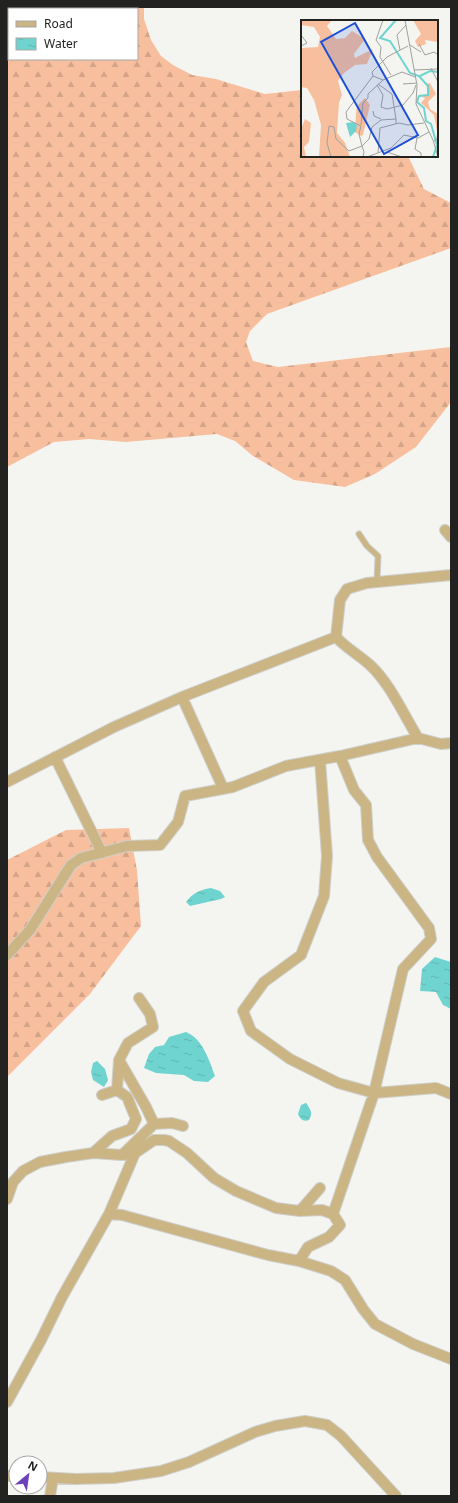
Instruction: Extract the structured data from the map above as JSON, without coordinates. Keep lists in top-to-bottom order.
{
  "legend": ["Road", "Water"],
  "north": "top right"
}
